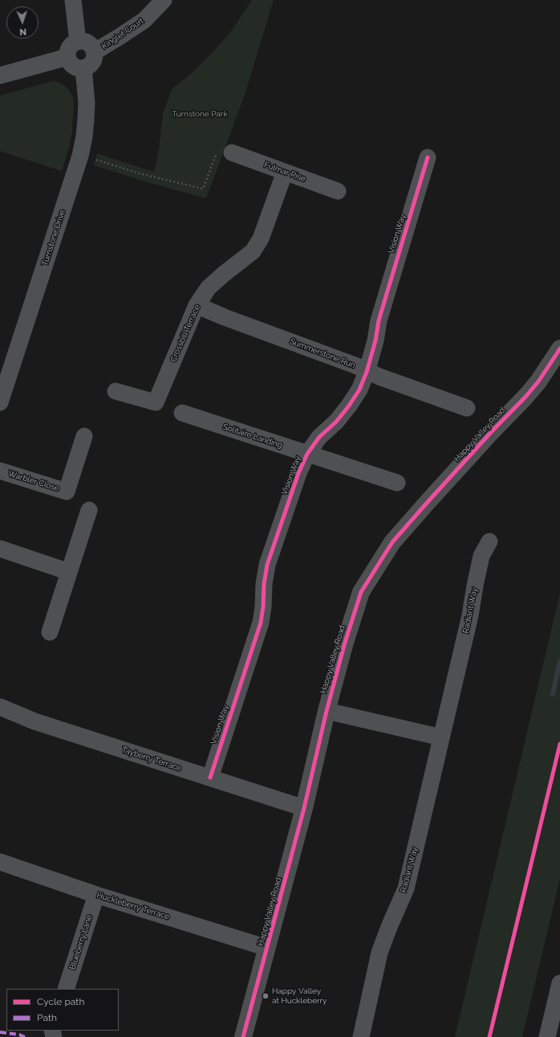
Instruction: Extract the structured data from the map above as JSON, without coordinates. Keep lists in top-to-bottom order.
{
  "streets": {
    "main road": ["Happy Valley Road"],
    "street": [
      "Kinglet Court",
      "Fulmar Rise",
      "Vision Way",
      "Turnstone Drive",
      "Crossbill Terrace",
      "Summerstone Run",
      "Solitaire Landing",
      "Warbler Close",
      "Radiant Way",
      "Tayberry Terrace",
      "Huckleberry Terrace",
      "Blueberry Lane"
    ]
  },
  "crossings": [
    ["Kinglet Court", "Turnstone Drive"],
    ["Fulmar Rise", "Crossbill Terrace"],
    ["Vision Way", "Summerstone Run"],
    ["Vision Way", "Solitaire Landing"],
    ["Vision Way", "Tayberry Terrace"],
    ["Crossbill Terrace", "Summerstone Run"],
    ["Happy Valley Road", "Tayberry Terrace"],
    ["Happy Valley Road", "Huckleberry Terrace"],
    ["Huckleberry Terrace", "Blueberry Lane"]
  ],
  "parks": ["Turnstone Park"],
  "places": ["Happy Valley at Huckleberry"],
  "legend": ["Cycle path", "Path"],
  "north": "bottom"
}
